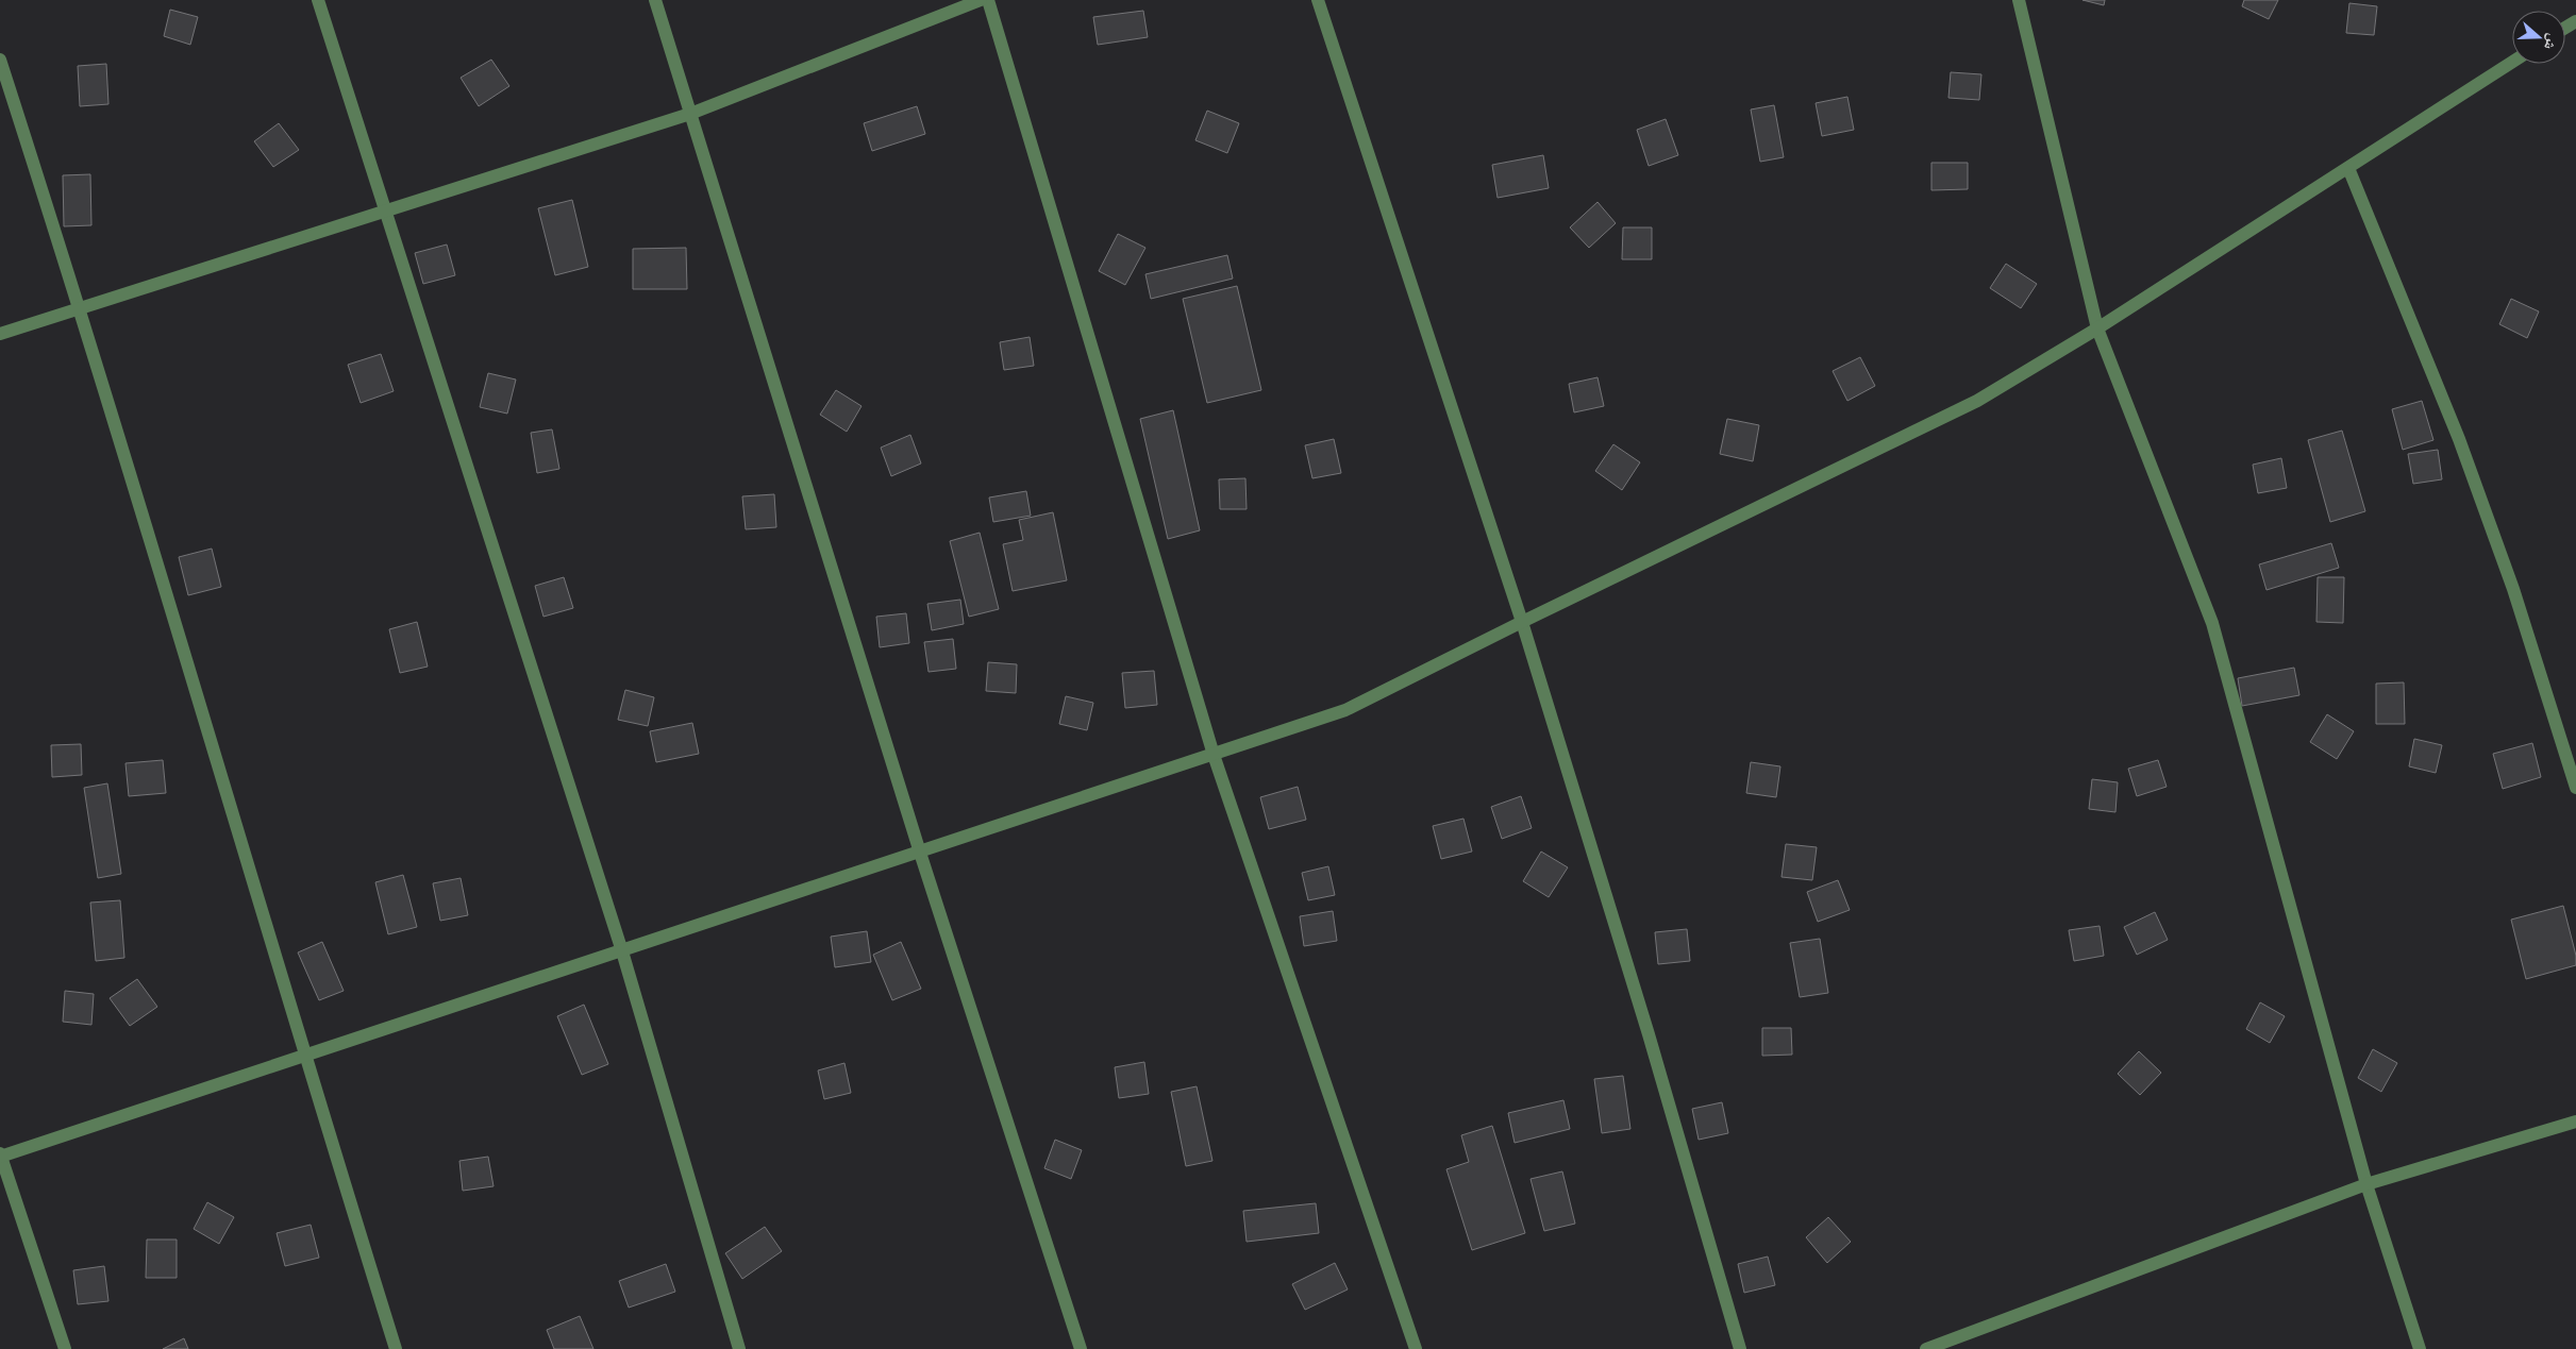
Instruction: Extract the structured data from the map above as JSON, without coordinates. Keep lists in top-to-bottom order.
{
  "north": "right"
}
